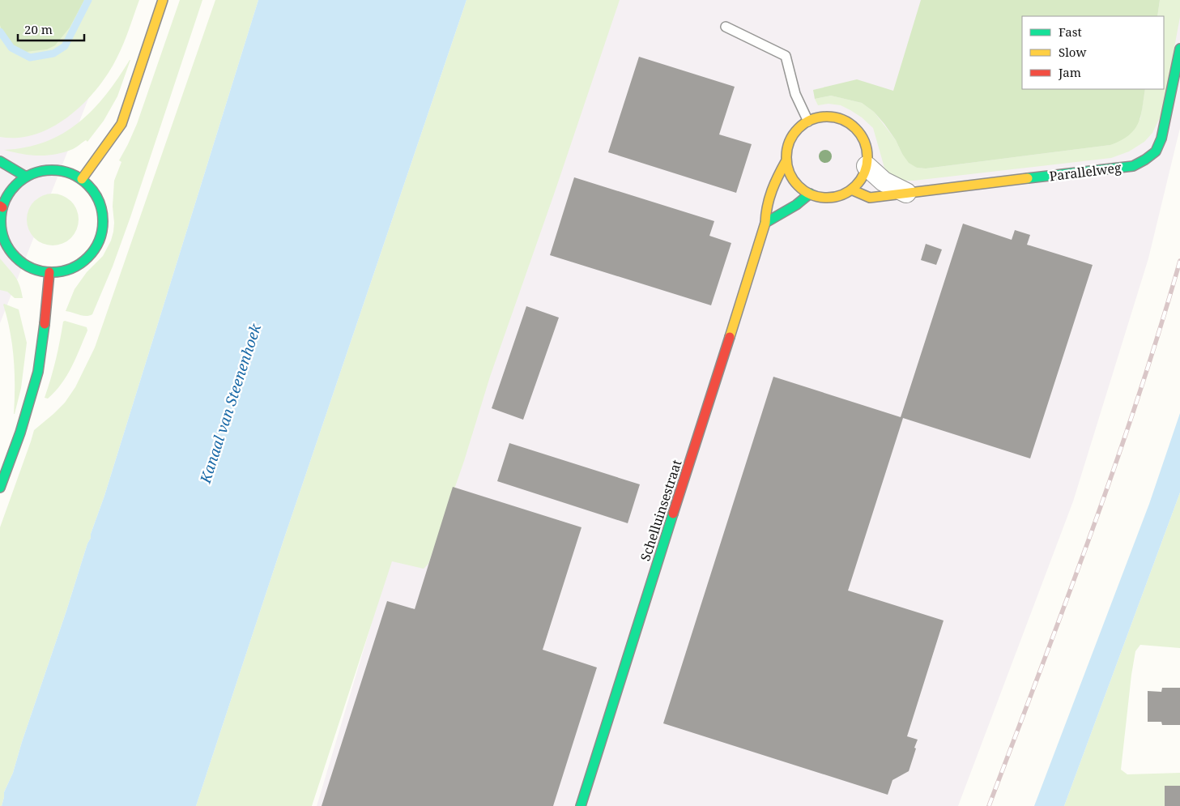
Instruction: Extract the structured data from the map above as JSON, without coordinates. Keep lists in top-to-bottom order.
{
  "streets": {
    "main road": ["Parallelweg", "Schelluinsestraat"]
  },
  "crossings": [
    ["Parallelweg", "Schelluinsestraat"]
  ],
  "water": ["Kanaal van Steenenhoek"],
  "legend": ["Fast", "Slow", "Jam"],
  "scale_bar": "20 m"
}
